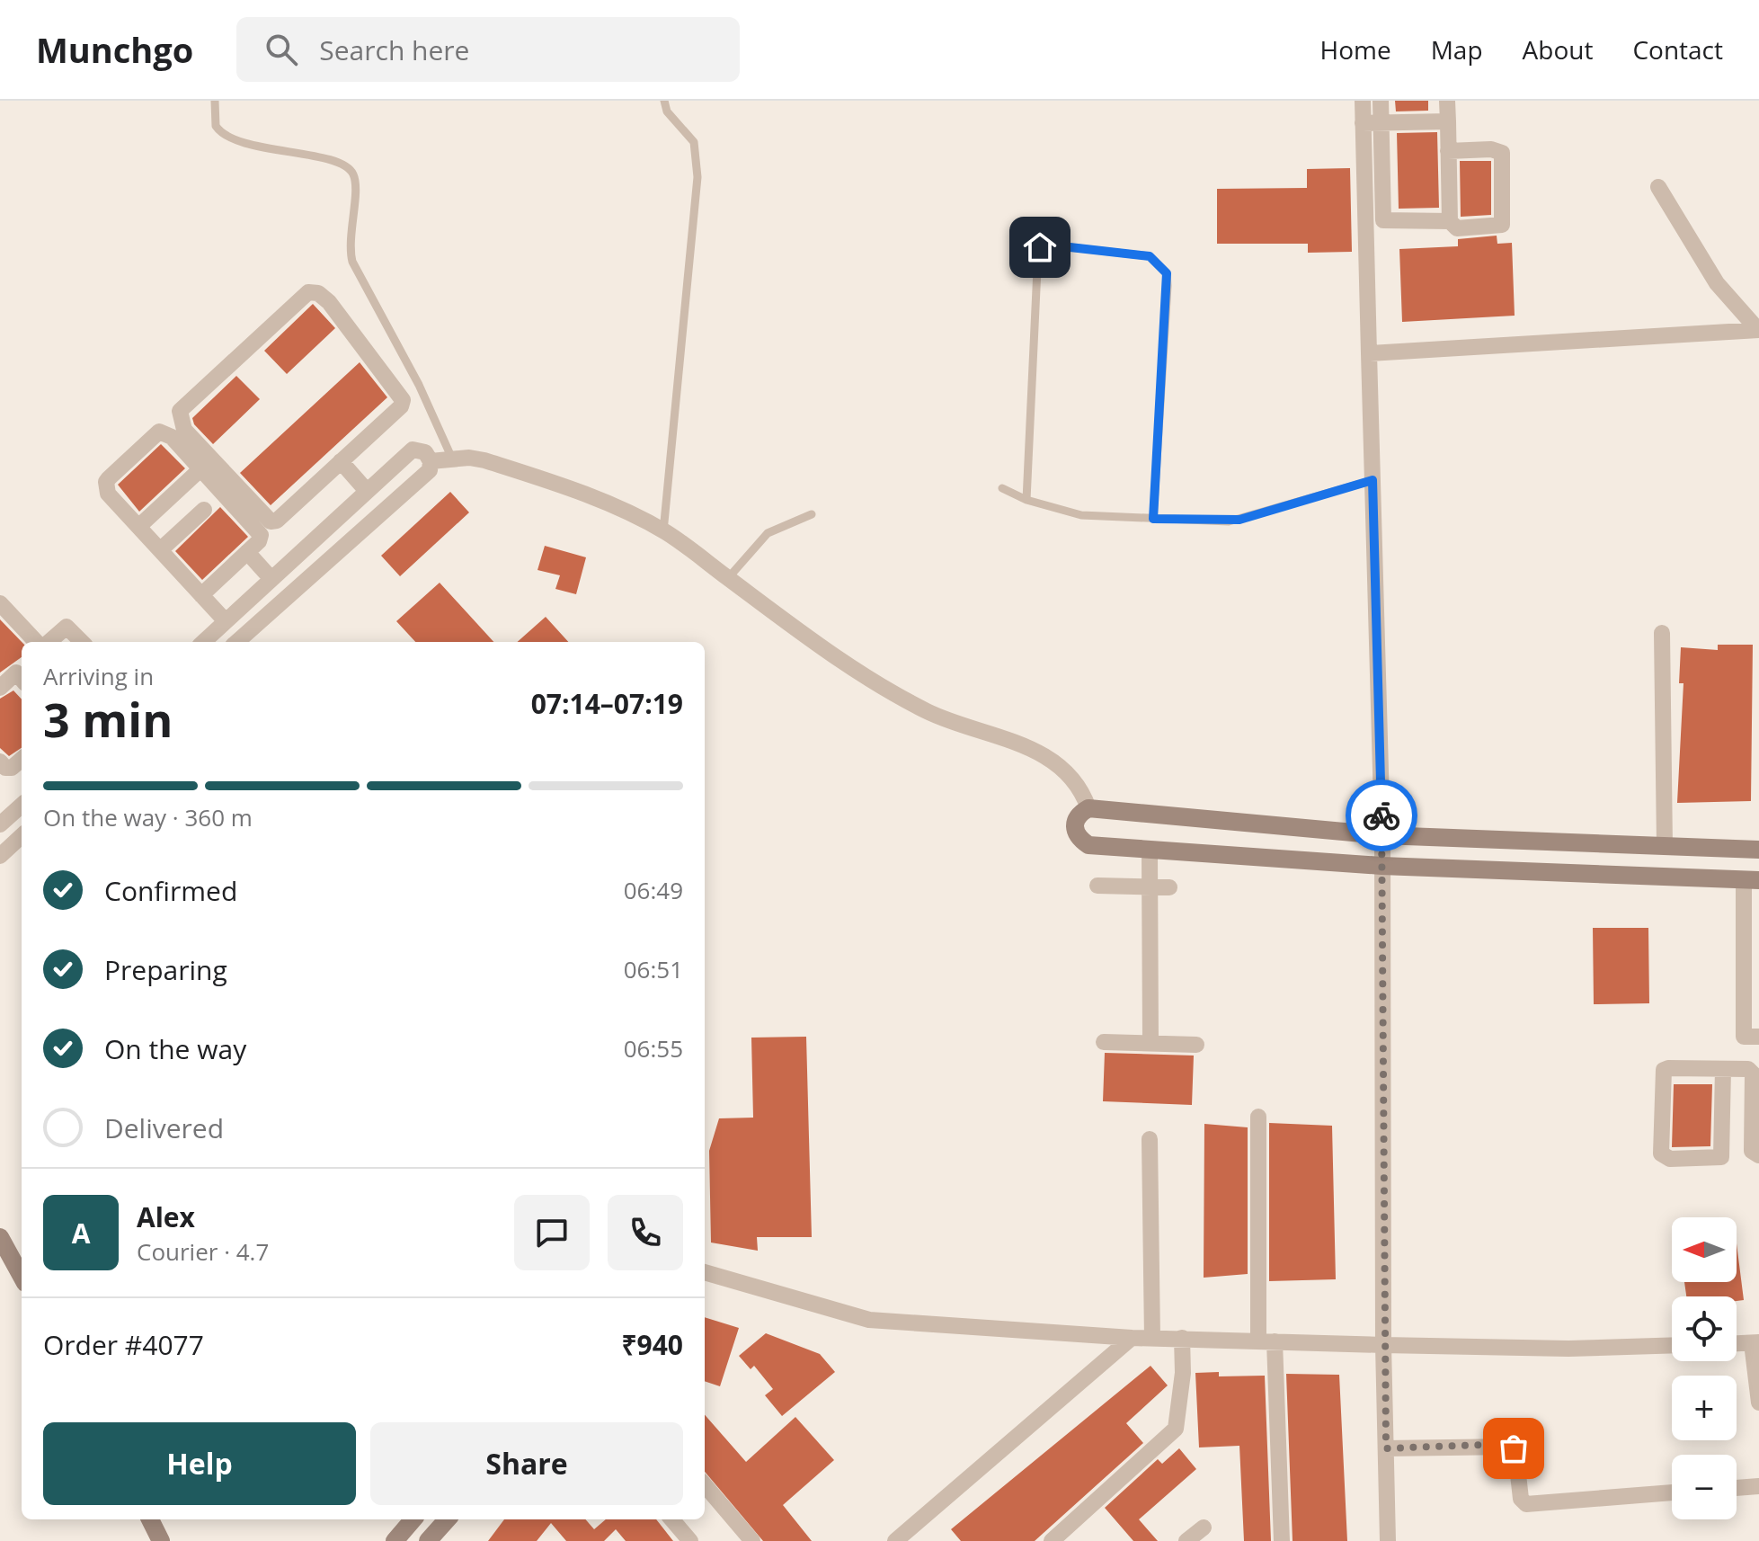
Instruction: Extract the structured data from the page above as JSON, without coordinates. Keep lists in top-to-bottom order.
{
  "north": "left",
  "page": {
    "header": "Munchgo",
    "search": "Search here",
    "nav": [
      "Home",
      "Map",
      "About",
      "Contact"
    ],
    "heading": ["3 min", "Arriving in", "07:14–07:19"],
    "panel": [
      "Alex",
      "Courier · 4.7",
      "Order #4077",
      "₹940"
    ],
    "bar": "On the way · 360 m",
    "list": [
      ["Confirmed", "06:49"],
      ["Preparing", "06:51"],
      ["On the way", "06:55"],
      "Delivered"
    ],
    "round": "A",
    "map_buttons": ["+", "−"],
    "buttons": ["Help", "Share"]
  }
}
